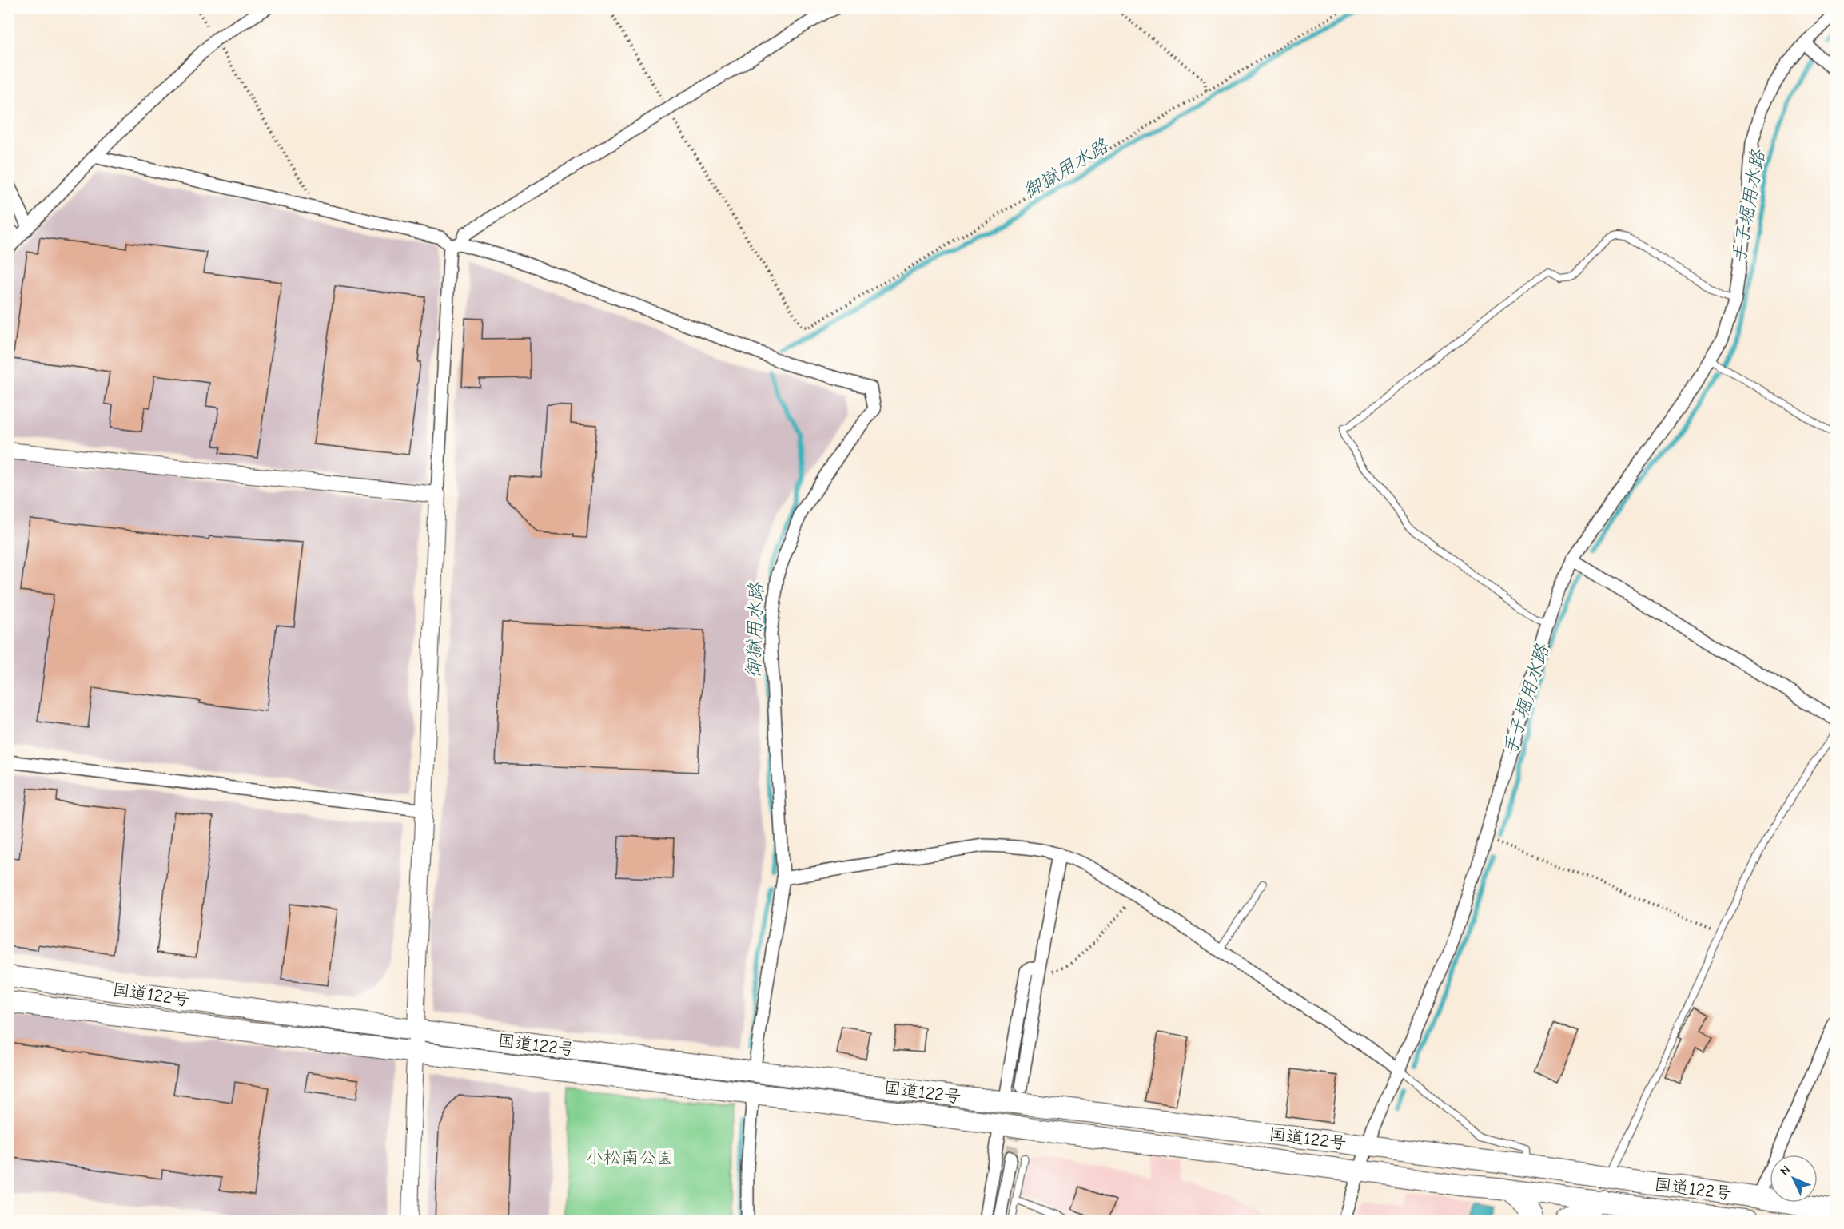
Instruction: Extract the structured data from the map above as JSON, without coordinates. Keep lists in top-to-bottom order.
{
  "streets": {
    "highway": ["国道122号"]
  },
  "water": ["御獄用水路", "手子堀用水路"],
  "parks": ["小松南公園"],
  "north": "top left"
}
